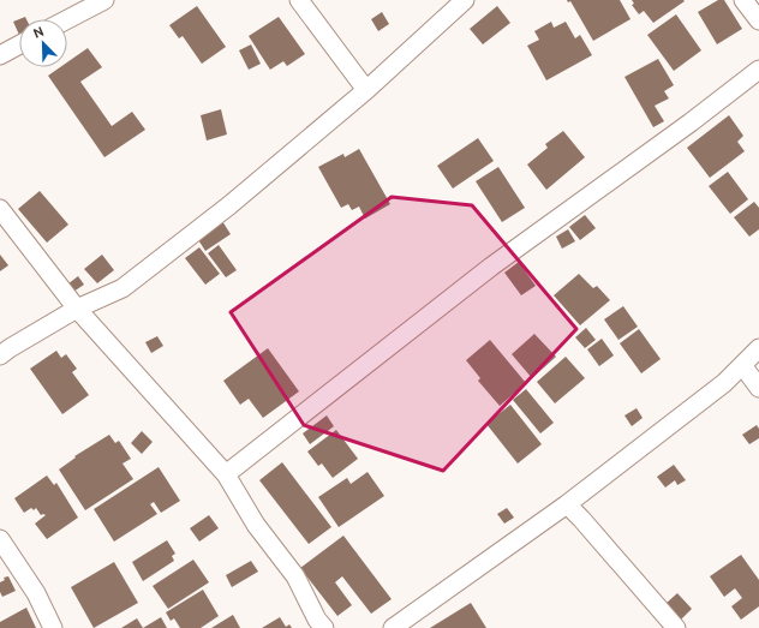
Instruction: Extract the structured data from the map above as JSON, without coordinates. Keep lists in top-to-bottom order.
{
  "north": "top left"
}
